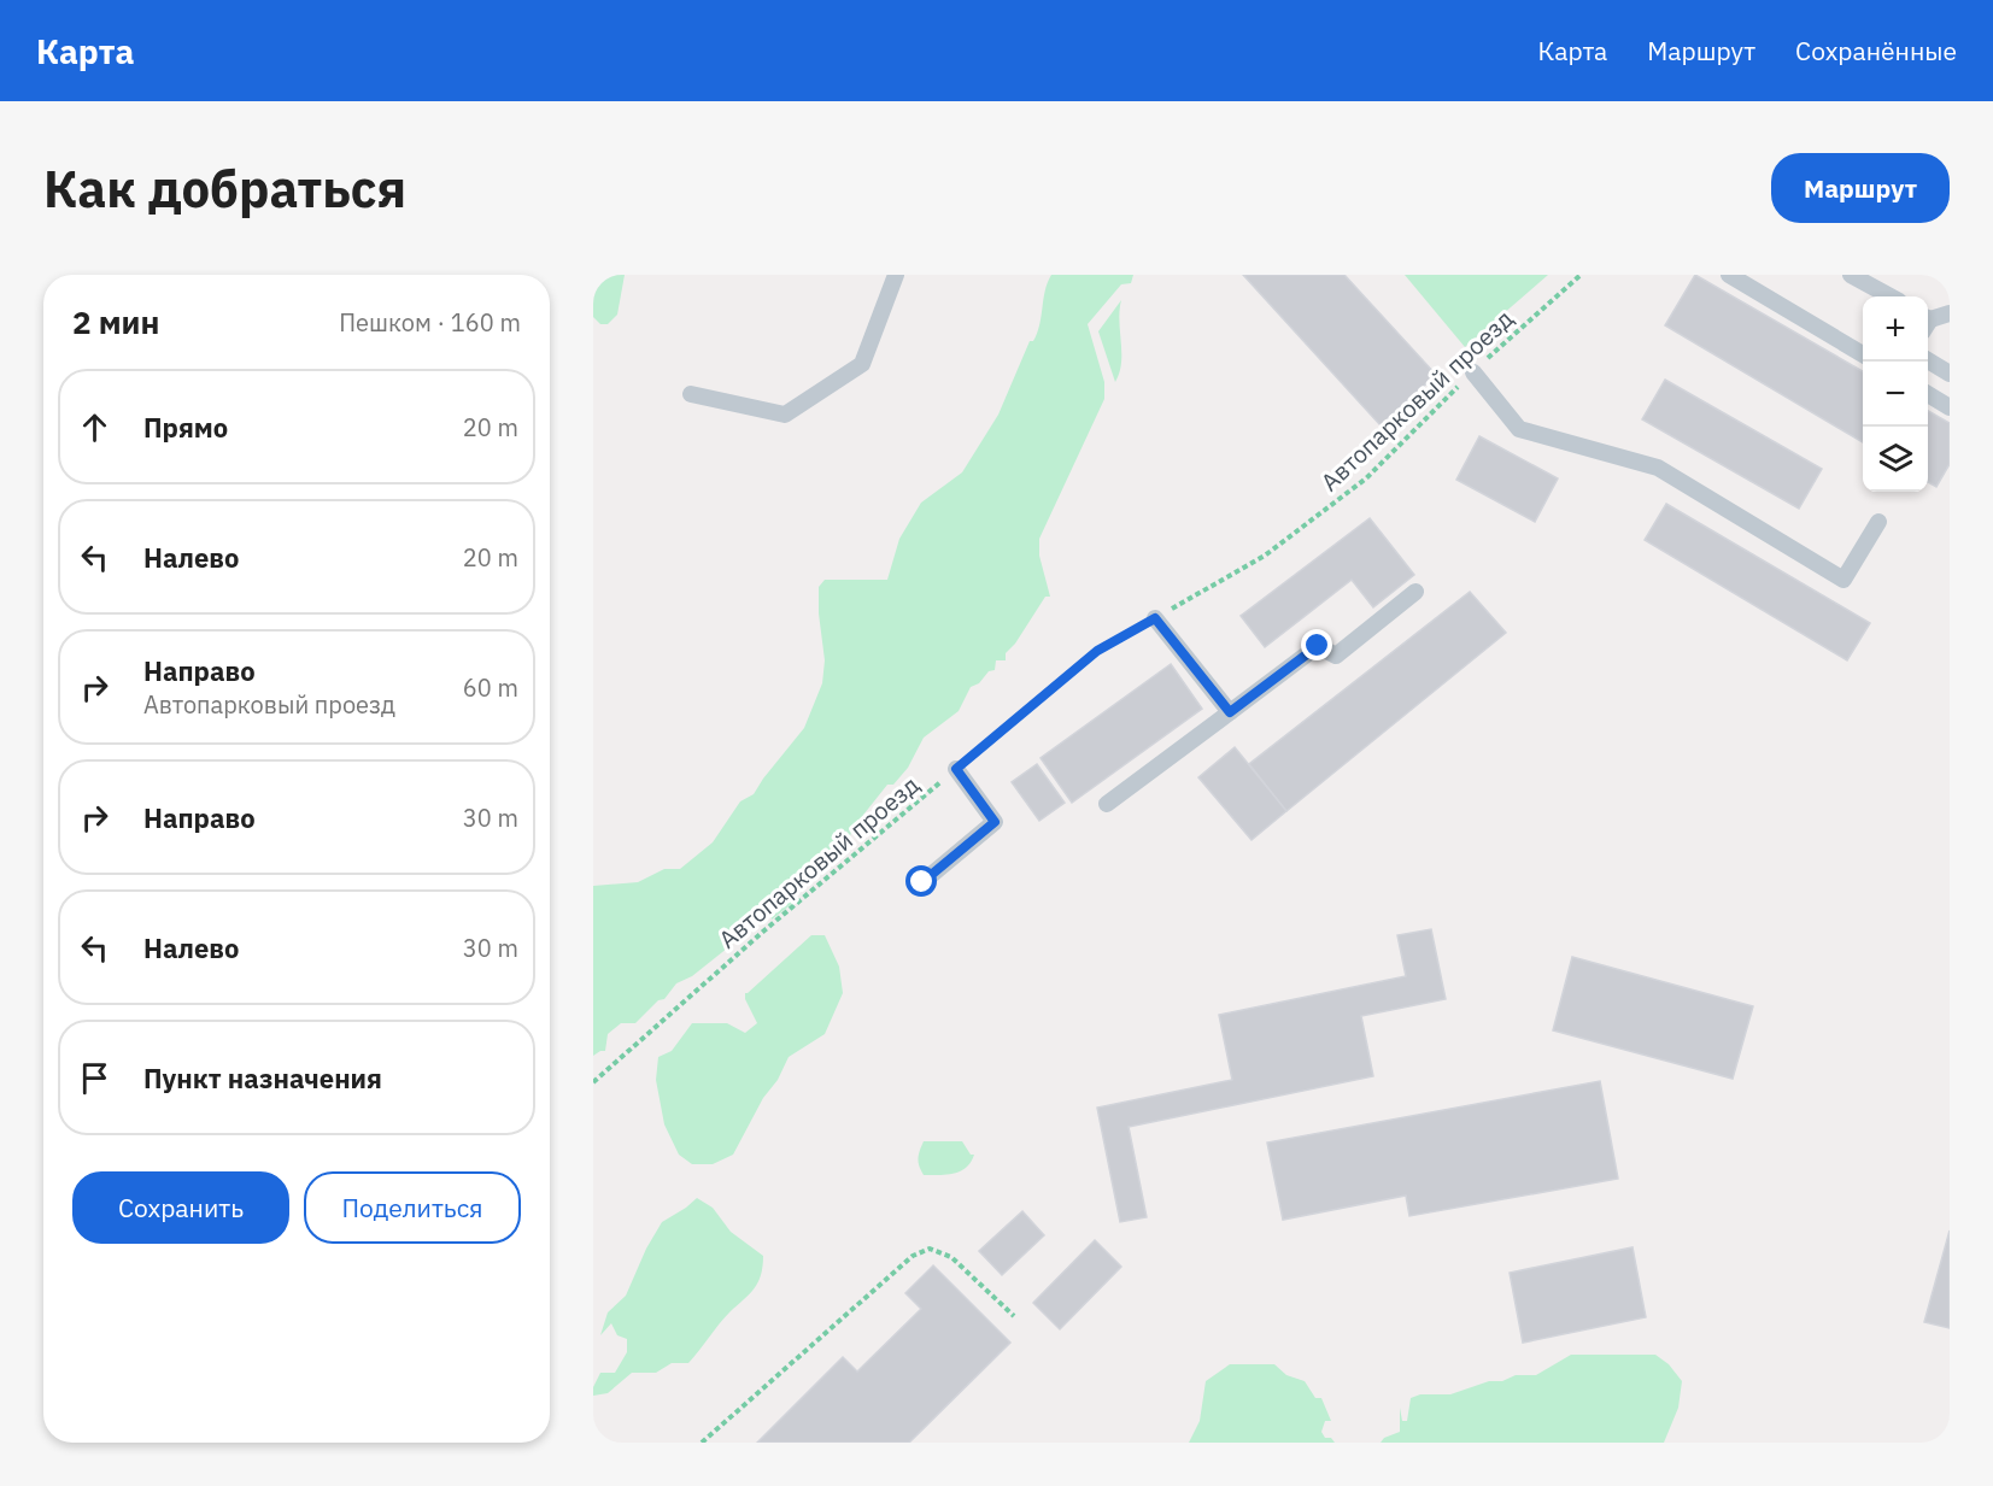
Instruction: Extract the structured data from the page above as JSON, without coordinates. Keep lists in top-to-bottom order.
{
  "streets": {
    "path": ["Автопарковый проезд"]
  },
  "page": {
    "header": "Карта",
    "nav": ["Карта", "Маршрут", "Сохранённые"],
    "buttons": [
      "Маршрут",
      ["Сохранить", "Поделиться"]
    ],
    "title": "Как добраться",
    "heading": ["2 мин", "Пешком · 160 m"],
    "map_buttons": ["+", "−"],
    "list": [
      ["Прямо", "20 m"],
      ["Налево", "20 m"],
      ["Направо", "Автопарковый проезд", "60 m"],
      ["Направо", "30 m"],
      ["Налево", "30 m"],
      "Пункт назначения"
    ]
  }
}
